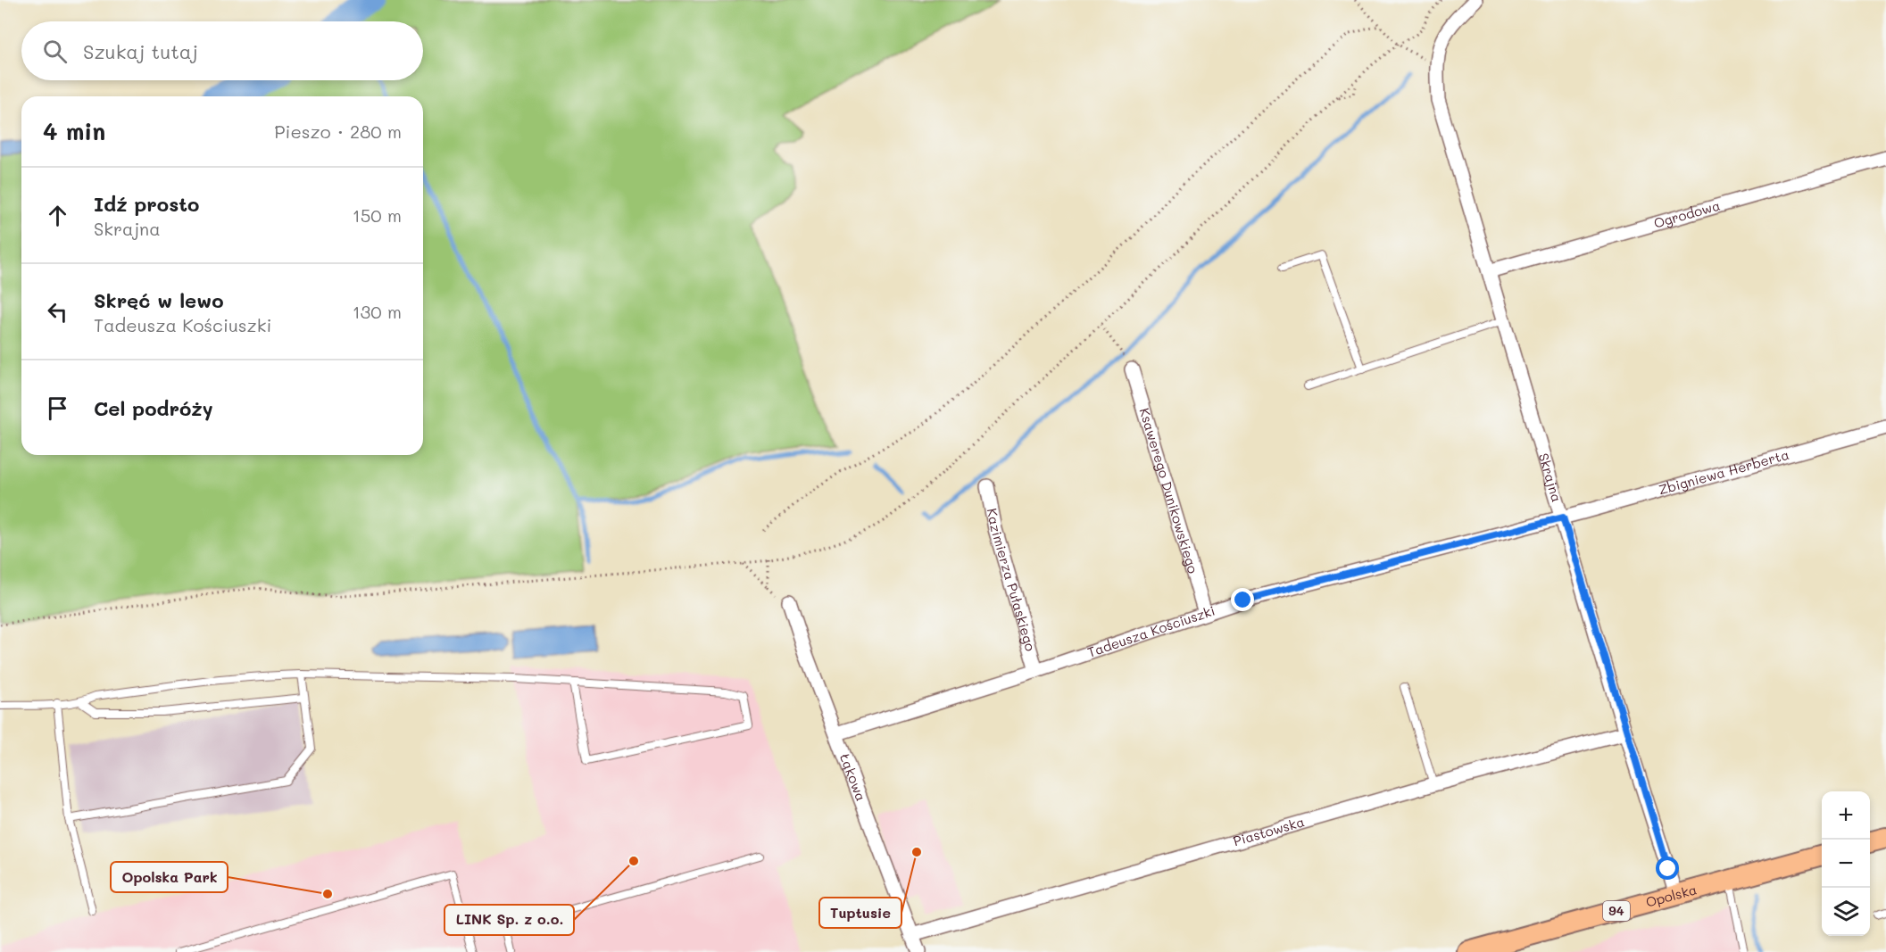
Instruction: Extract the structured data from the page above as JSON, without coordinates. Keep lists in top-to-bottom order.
{
  "streets": {
    "main road": ["Opolska", "94"],
    "street": [
      "Ogrodowa",
      "Zbigniewa Herberta",
      "Skrajna",
      "Ksawerego Dunikowskiego",
      "Kazimierza Pułaskiego",
      "Tadeusza Kościuszki",
      "Łąkowa",
      "Piastowska"
    ]
  },
  "crossings": [
    ["Ogrodowa", "Skrajna"],
    ["Zbigniewa Herberta", "Skrajna"],
    ["Zbigniewa Herberta", "Tadeusza Kościuszki"],
    ["Skrajna", "Tadeusza Kościuszki"],
    ["Skrajna", "Piastowska"],
    ["Skrajna", "Opolska"],
    ["Ksawerego Dunikowskiego", "Tadeusza Kościuszki"],
    ["Kazimierza Pułaskiego", "Tadeusza Kościuszki"],
    ["Tadeusza Kościuszki", "Łąkowa"],
    ["Łąkowa", "Piastowska"]
  ],
  "places": ["Tuptusie", "LINK Sp. z o.o.", "Opolska Park"],
  "page": {
    "search": "Szukaj tutaj",
    "heading": ["4 min", "Pieszo · 280 m"],
    "list": [
      ["Idź prosto", "Skrajna", "150 m"],
      ["Skręć w lewo", "Tadeusza Kościuszki", "130 m"],
      "Cel podróży"
    ],
    "map_buttons": ["+", "−"]
  }
}
